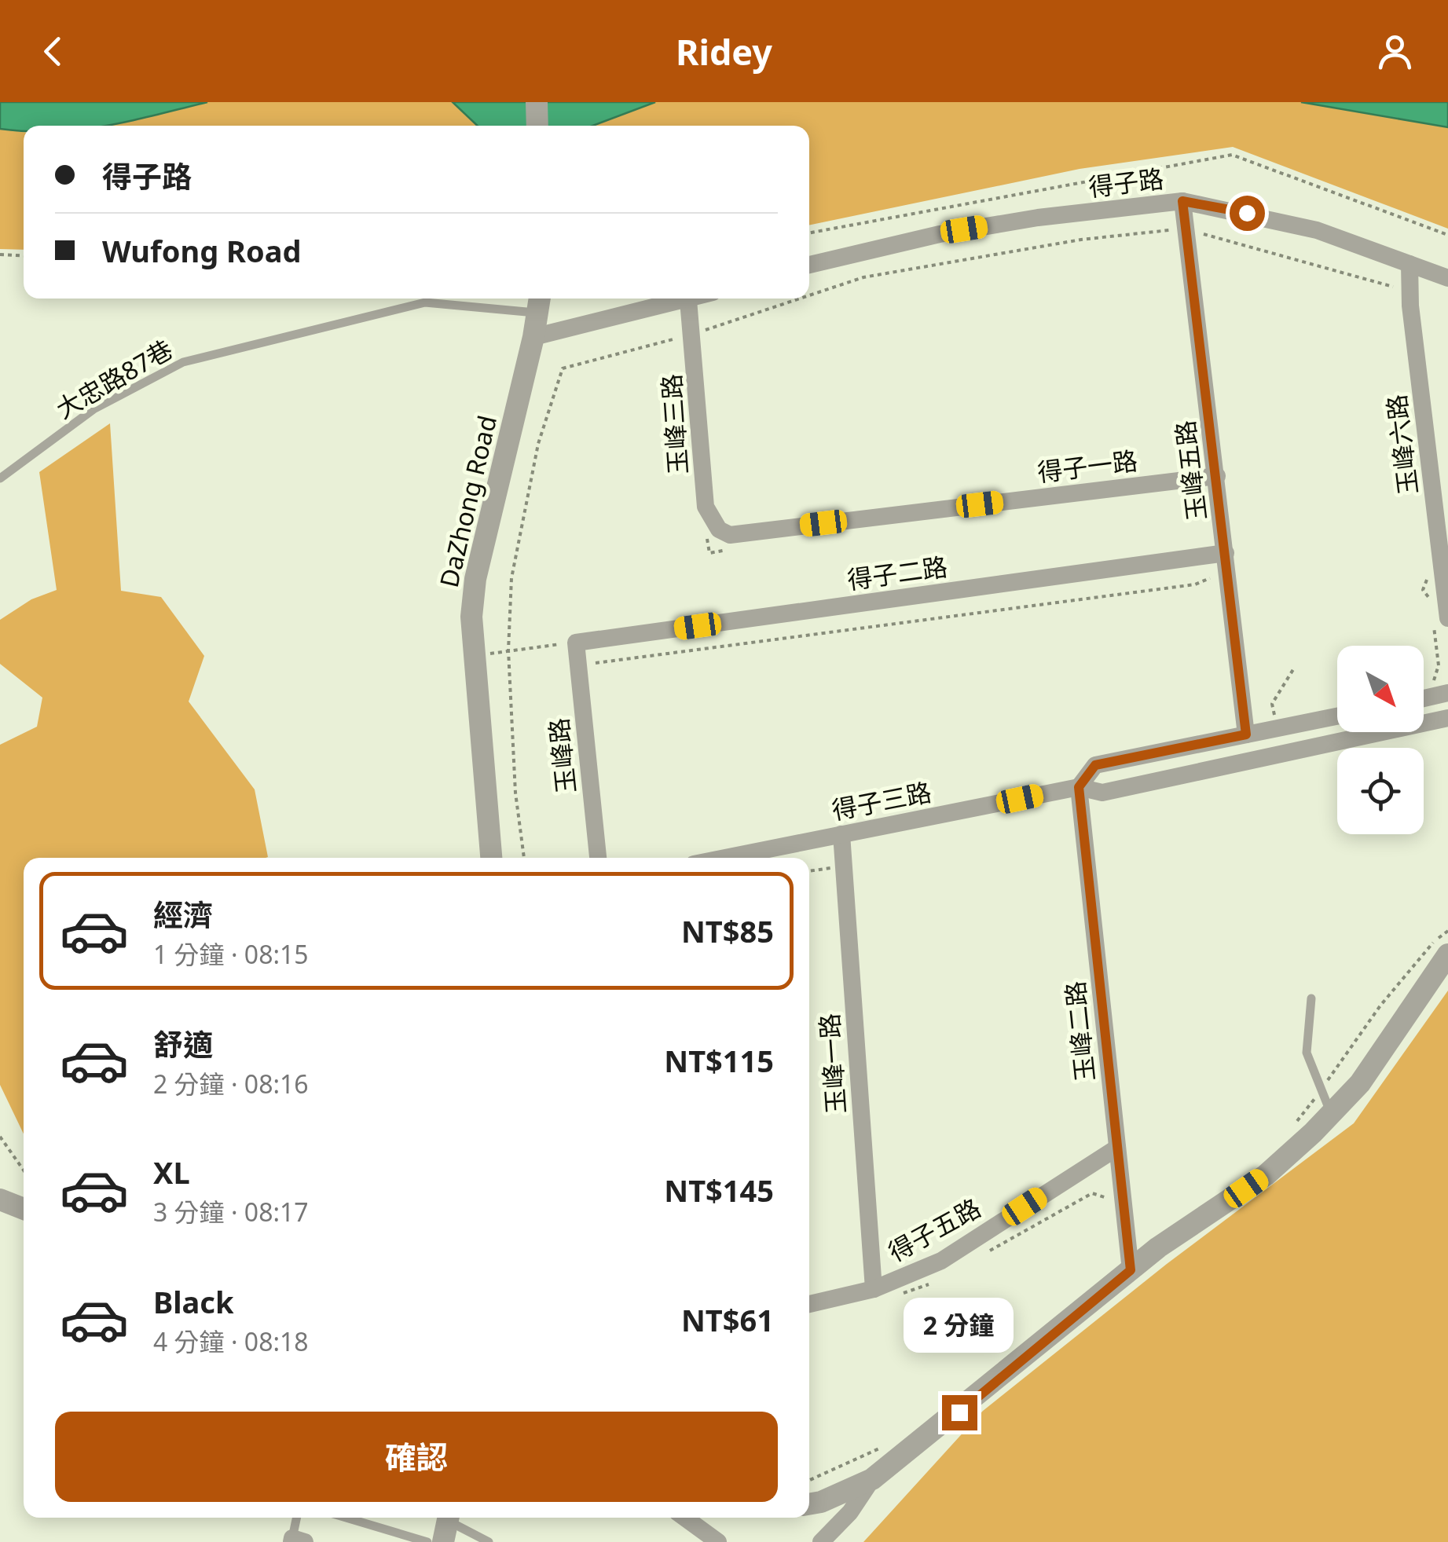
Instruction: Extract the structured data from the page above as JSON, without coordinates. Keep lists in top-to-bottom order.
{
  "streets": {
    "street": [
      "得子路",
      "玉峰三路",
      "玉峰六路",
      "得子一路",
      "玉峰五路",
      "DaZhong Road",
      "得子二路",
      "玉峰路",
      "得子三路",
      "玉峰二路",
      "玉峰一路",
      "得子五路"
    ],
    "lane": ["大忠路87巷"]
  },
  "crossings": [
    ["得子路", "玉峰六路"],
    ["得子路", "玉峰五路"],
    ["大忠路87巷", "DaZhong Road"],
    ["玉峰三路", "得子一路"],
    ["得子一路", "玉峰五路"],
    ["玉峰五路", "得子二路"],
    ["得子二路", "玉峰路"],
    ["得子三路", "玉峰二路"],
    ["得子三路", "玉峰一路"],
    ["玉峰二路", "得子五路"],
    ["玉峰一路", "得子五路"]
  ],
  "north": "bottom right",
  "page": {
    "header": "Ridey",
    "banner": ["得子路", "Wufong Road"],
    "list": [
      {
        "name": "經濟",
        "note": "1 分鐘 · 08:15",
        "value": "NT$85"
      },
      {
        "name": "舒適",
        "note": "2 分鐘 · 08:16",
        "value": "NT$115"
      },
      {
        "name": "XL",
        "note": "3 分鐘 · 08:17",
        "value": "NT$145"
      },
      {
        "name": "Black",
        "note": "4 分鐘 · 08:18",
        "value": "NT$61"
      }
    ],
    "bubble": "2 分鐘",
    "buttons": "確認"
  }
}
